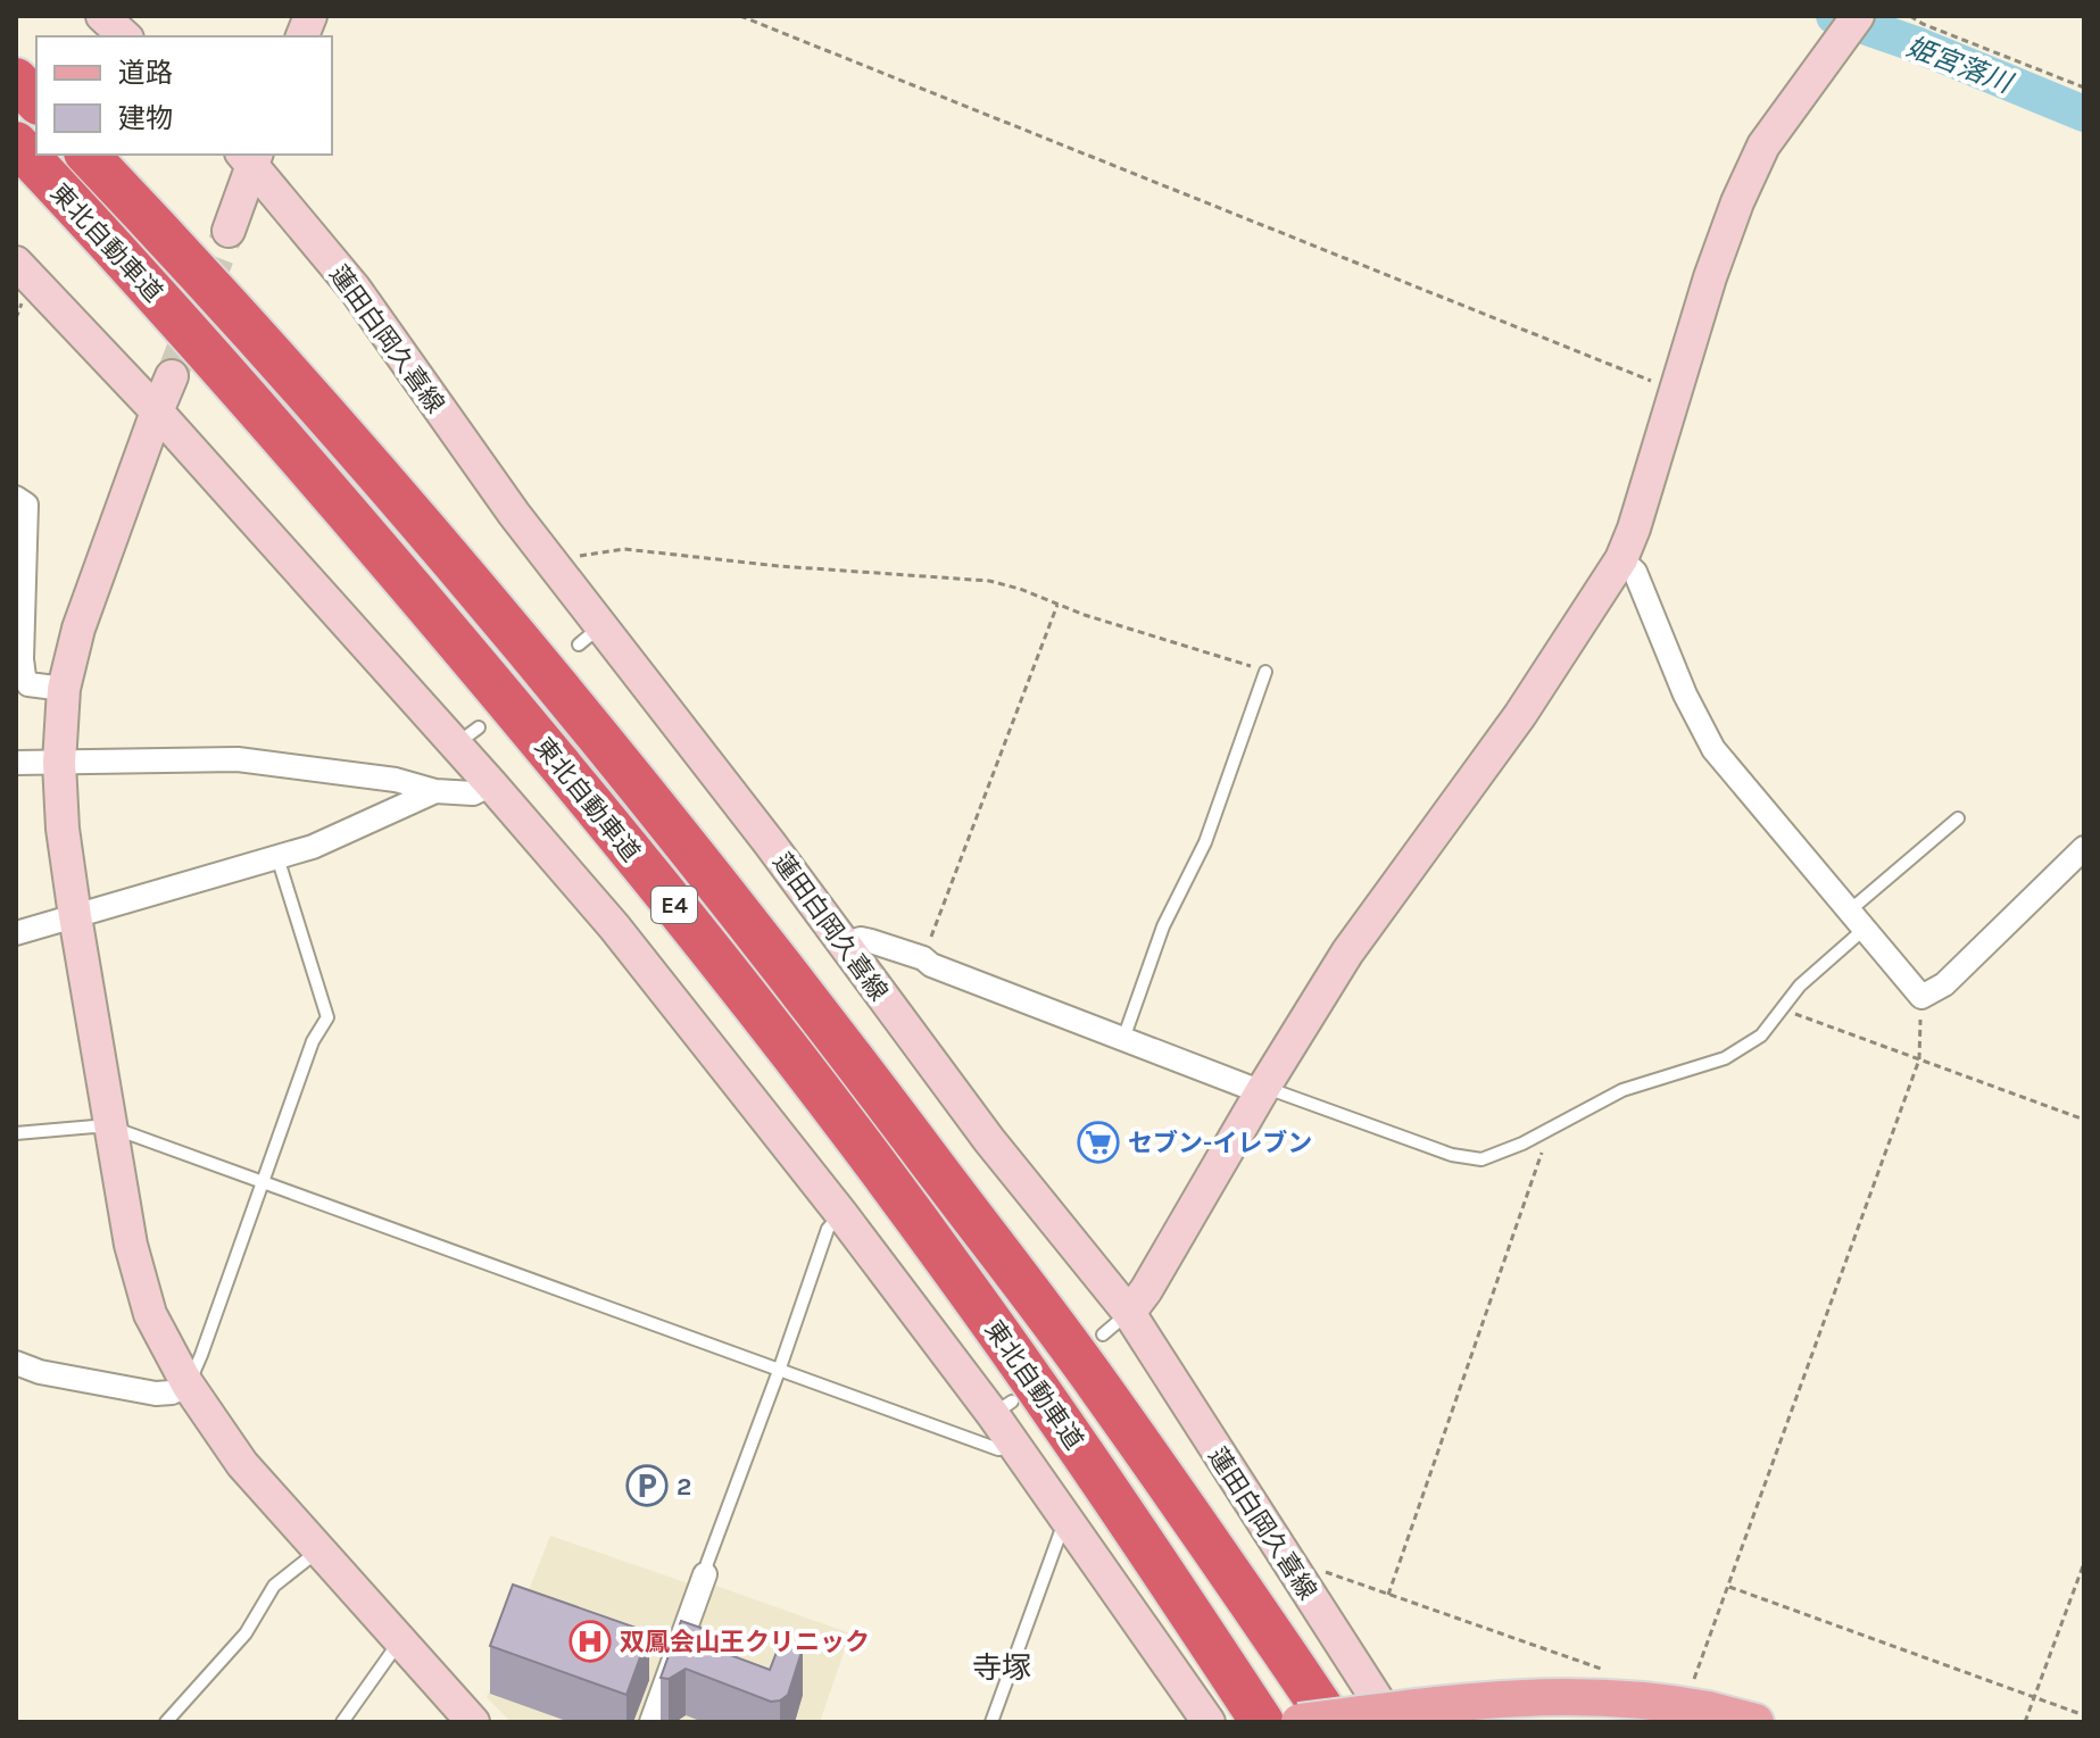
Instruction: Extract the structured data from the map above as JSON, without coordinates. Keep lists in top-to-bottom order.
{
  "streets": {
    "highway": ["東北自動車道", "E4"],
    "street": ["蓮田白岡久喜線"]
  },
  "districts": ["寺塚"],
  "water": ["姫宮落川"],
  "places": {
    "supermarket": ["セブン-イレブン"],
    "parking": ["2"],
    "hospital": ["双鳳会山王クリニック"]
  },
  "legend": ["道路", "建物"]
}
